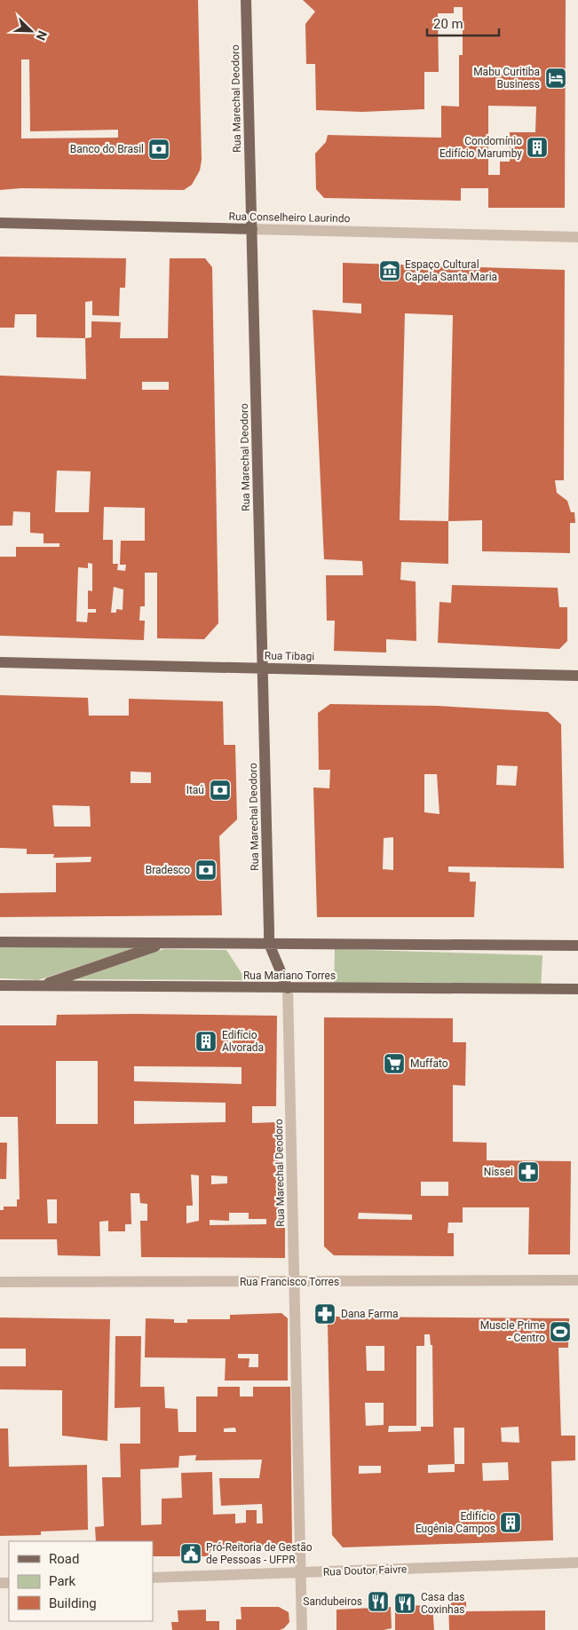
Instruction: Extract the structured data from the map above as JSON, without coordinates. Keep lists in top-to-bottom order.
{
  "streets": {
    "main road": [
      "Rua Marechal Deodoro",
      "Rua Conselheiro Laurindo",
      "Rua Tibagi",
      "Rua Mariano Torres"
    ],
    "street": ["Rua Francisco Torres", "Rua Doutor Faivre"]
  },
  "crossings": [
    ["Rua Marechal Deodoro", "Rua Conselheiro Laurindo"],
    ["Rua Marechal Deodoro", "Rua Tibagi"],
    ["Rua Marechal Deodoro", "Rua Mariano Torres"],
    ["Rua Marechal Deodoro", "Rua Francisco Torres"],
    ["Rua Marechal Deodoro", "Rua Doutor Faivre"]
  ],
  "places": {
    "hotel": ["Mabu Curitiba Business"],
    "building": ["Condomínio Edifício Marumby", "Edifício Alvorada", "Edifício Eugênia Campos"],
    "bank": ["Banco do Brasil", "Itaú", "Bradesco"],
    "museum": ["Espaço Cultural Capela Santa Maria"],
    "supermarket": ["Muffato"],
    "pharmacy": ["Nissei", "Dana Farma"],
    "sports": ["Muscle Prime - Centro"],
    "public building": ["Pró-Reitoria de Gestão de Pessoas - UFPR"],
    "restaurant": ["Sandubeiros", "Casa das Coxinhas"]
  },
  "legend": ["Road", "Park", "Building"],
  "scale_bar": "20 m",
  "north": "bottom right"
}
